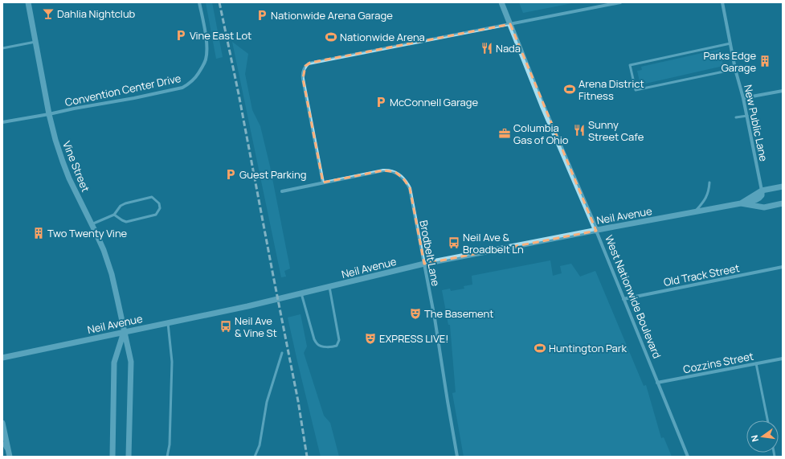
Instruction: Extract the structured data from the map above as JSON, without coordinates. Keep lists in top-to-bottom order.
{
  "streets": {
    "street": [
      "Convention Center Drive",
      "New Public Lane",
      "Vine Street",
      "Neil Avenue",
      "Brodbelt Lane",
      "Old Track Street",
      "West Nationwide Boulevard",
      "Cozzins Street"
    ]
  },
  "crossings": [
    ["Convention Center Drive", "Vine Street"],
    ["Vine Street", "Neil Avenue"],
    ["Neil Avenue", "Brodbelt Lane"],
    ["Neil Avenue", "West Nationwide Boulevard"],
    ["Old Track Street", "West Nationwide Boulevard"],
    ["West Nationwide Boulevard", "Cozzins Street"]
  ],
  "places": {
    "bar": ["Dahlia Nightclub"],
    "parking": [
      "Nationwide Arena Garage",
      "Vine East Lot",
      "McConnell Garage",
      "Guest Parking"
    ],
    "sports": ["Nationwide Arena", "Arena District Fitness", "Huntington Park"],
    "restaurant": ["Nada", "Sunny Street Cafe"],
    "building": ["Parks Edge Garage", "Two Twenty Vine"],
    "office": ["Columbia Gas of Ohio"],
    "bus stop": ["Neil Ave & Broadbelt Ln", "Neil Ave & Vine St"],
    "theatre": ["The Basement", "EXPRESS LIVE!"]
  },
  "north": "left"
}
